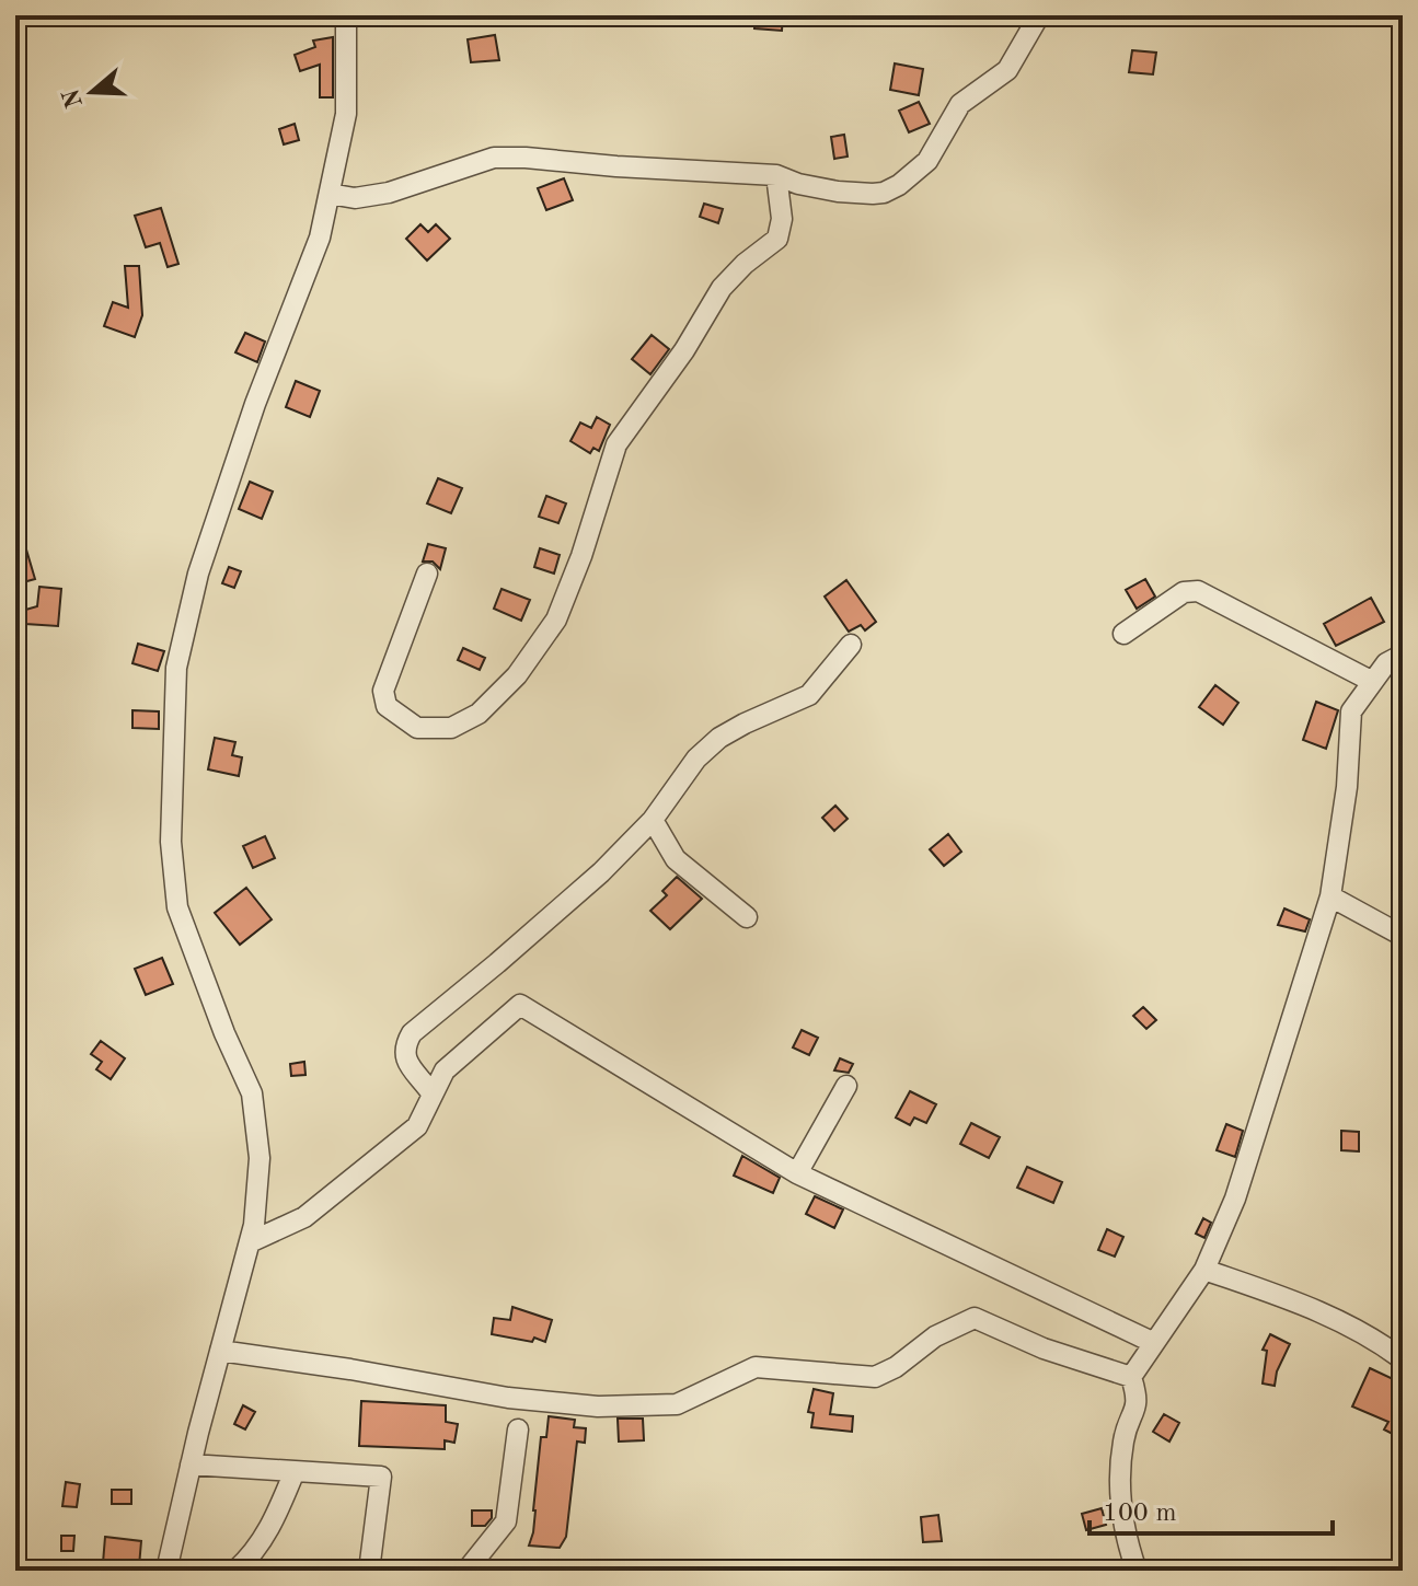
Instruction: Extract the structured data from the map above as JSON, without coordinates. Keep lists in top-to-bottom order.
{
  "scale_bar": "100 m",
  "north": "left"
}
